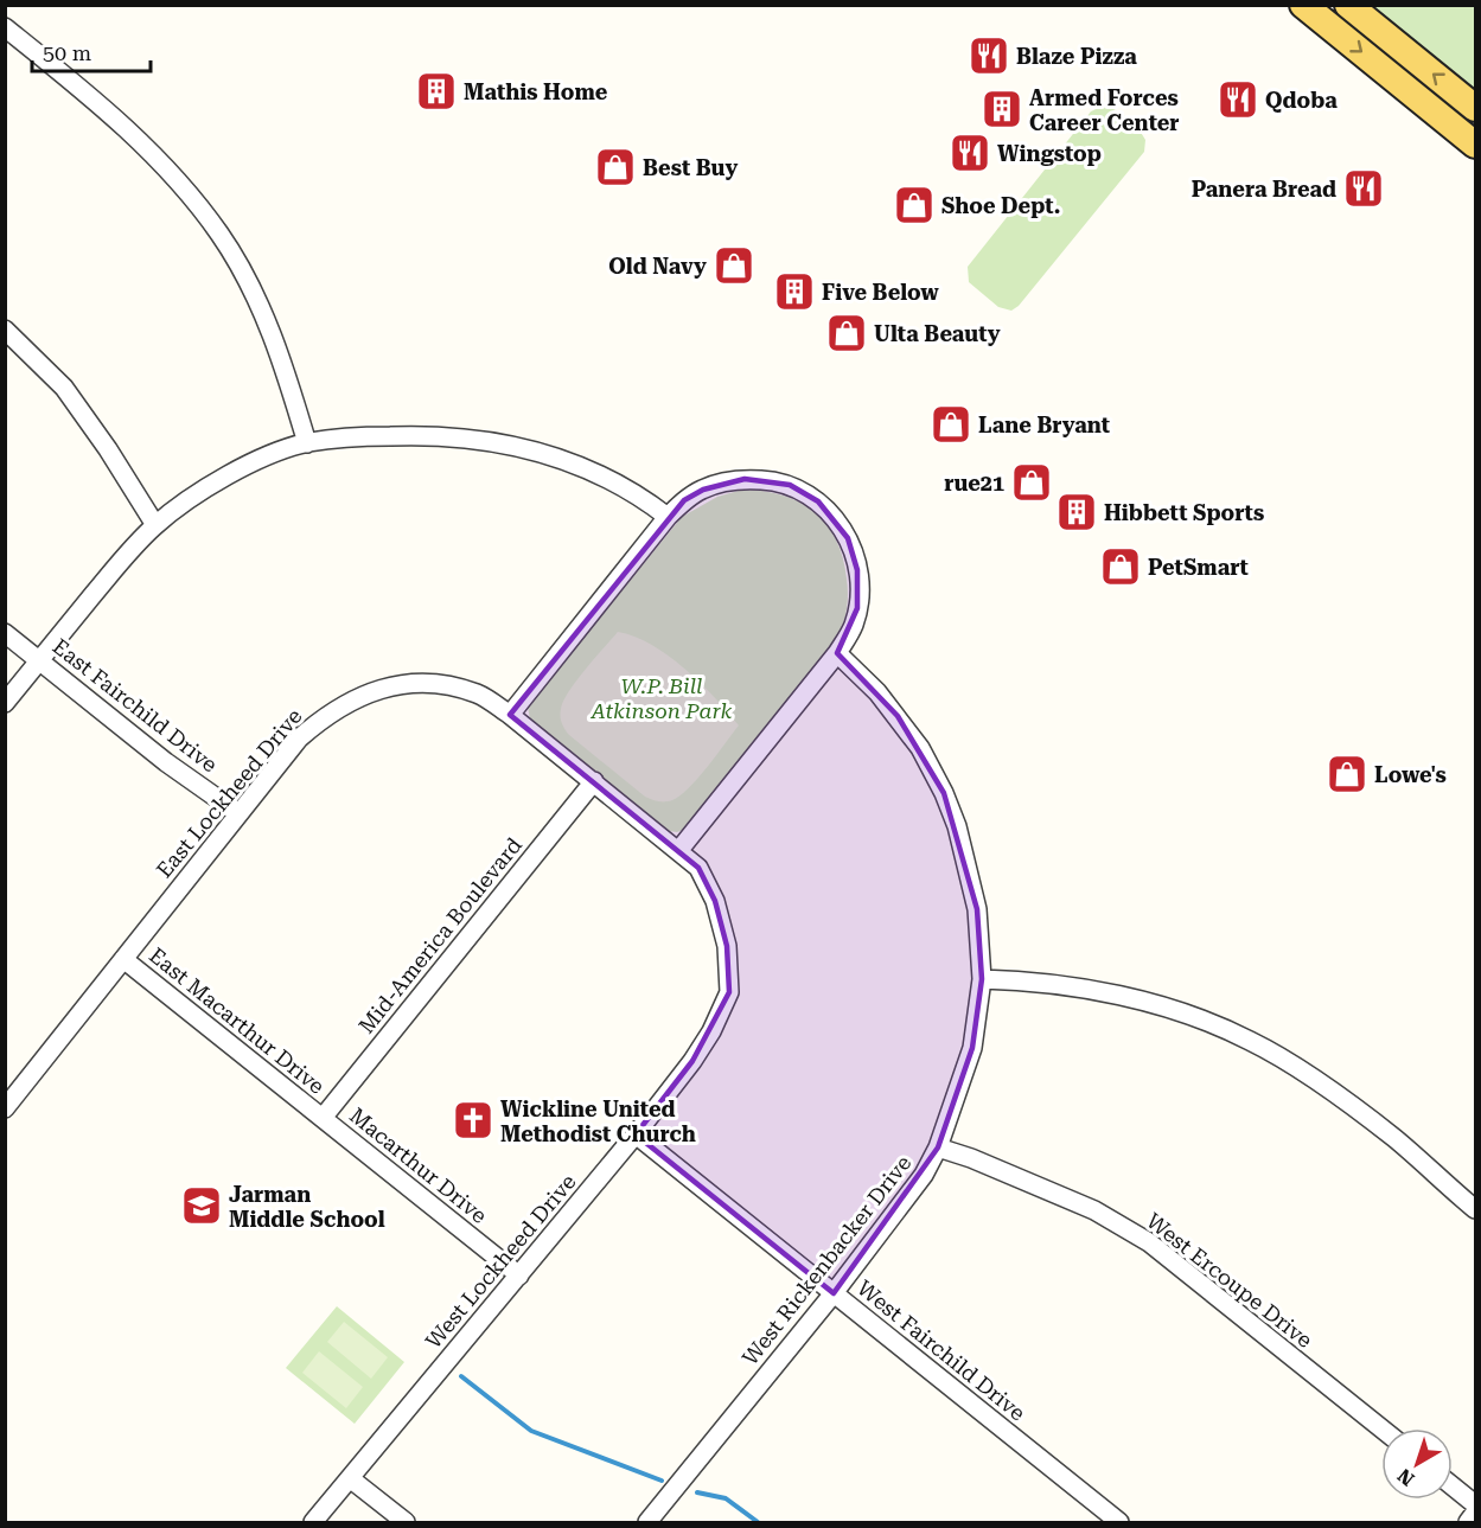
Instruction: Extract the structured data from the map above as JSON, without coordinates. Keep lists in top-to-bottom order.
{
  "streets": {
    "street": [
      "East Fairchild Drive",
      "East Lockheed Drive",
      "Mid-America Boulevard",
      "East Macarthur Drive",
      "Macarthur Drive",
      "West Rickenbacker Drive",
      "West Lockheed Drive",
      "West Ercoupe Drive",
      "West Fairchild Drive"
    ]
  },
  "crossings": [
    ["East Fairchild Drive", "East Lockheed Drive"],
    ["East Lockheed Drive", "Mid-America Boulevard"],
    ["East Lockheed Drive", "East Macarthur Drive"],
    ["East Lockheed Drive", "West Lockheed Drive"],
    ["Mid-America Boulevard", "East Macarthur Drive"],
    ["Mid-America Boulevard", "Macarthur Drive"],
    ["Mid-America Boulevard", "West Lockheed Drive"],
    ["East Macarthur Drive", "Macarthur Drive"],
    ["Macarthur Drive", "West Lockheed Drive"],
    ["West Rickenbacker Drive", "West Ercoupe Drive"],
    ["West Rickenbacker Drive", "West Fairchild Drive"],
    ["West Lockheed Drive", "West Fairchild Drive"]
  ],
  "parks": ["W.P. Bill Atkinson Park"],
  "places": {
    "restaurant": [
      "Blaze Pizza",
      "Qdoba",
      "Wingstop",
      "Panera Bread"
    ],
    "building": [
      "Mathis Home",
      "Armed Forces Career Center",
      "Five Below",
      "Hibbett Sports"
    ],
    "shop": [
      "Best Buy",
      "Shoe Dept.",
      "Old Navy",
      "Ulta Beauty",
      "Lane Bryant",
      "rue21",
      "PetSmart",
      "Lowe's"
    ],
    "church": ["Wickline United Methodist Church"],
    "school or university": ["Jarman Middle School"]
  },
  "scale_bar": "50 m",
  "north": "bottom left"
}
